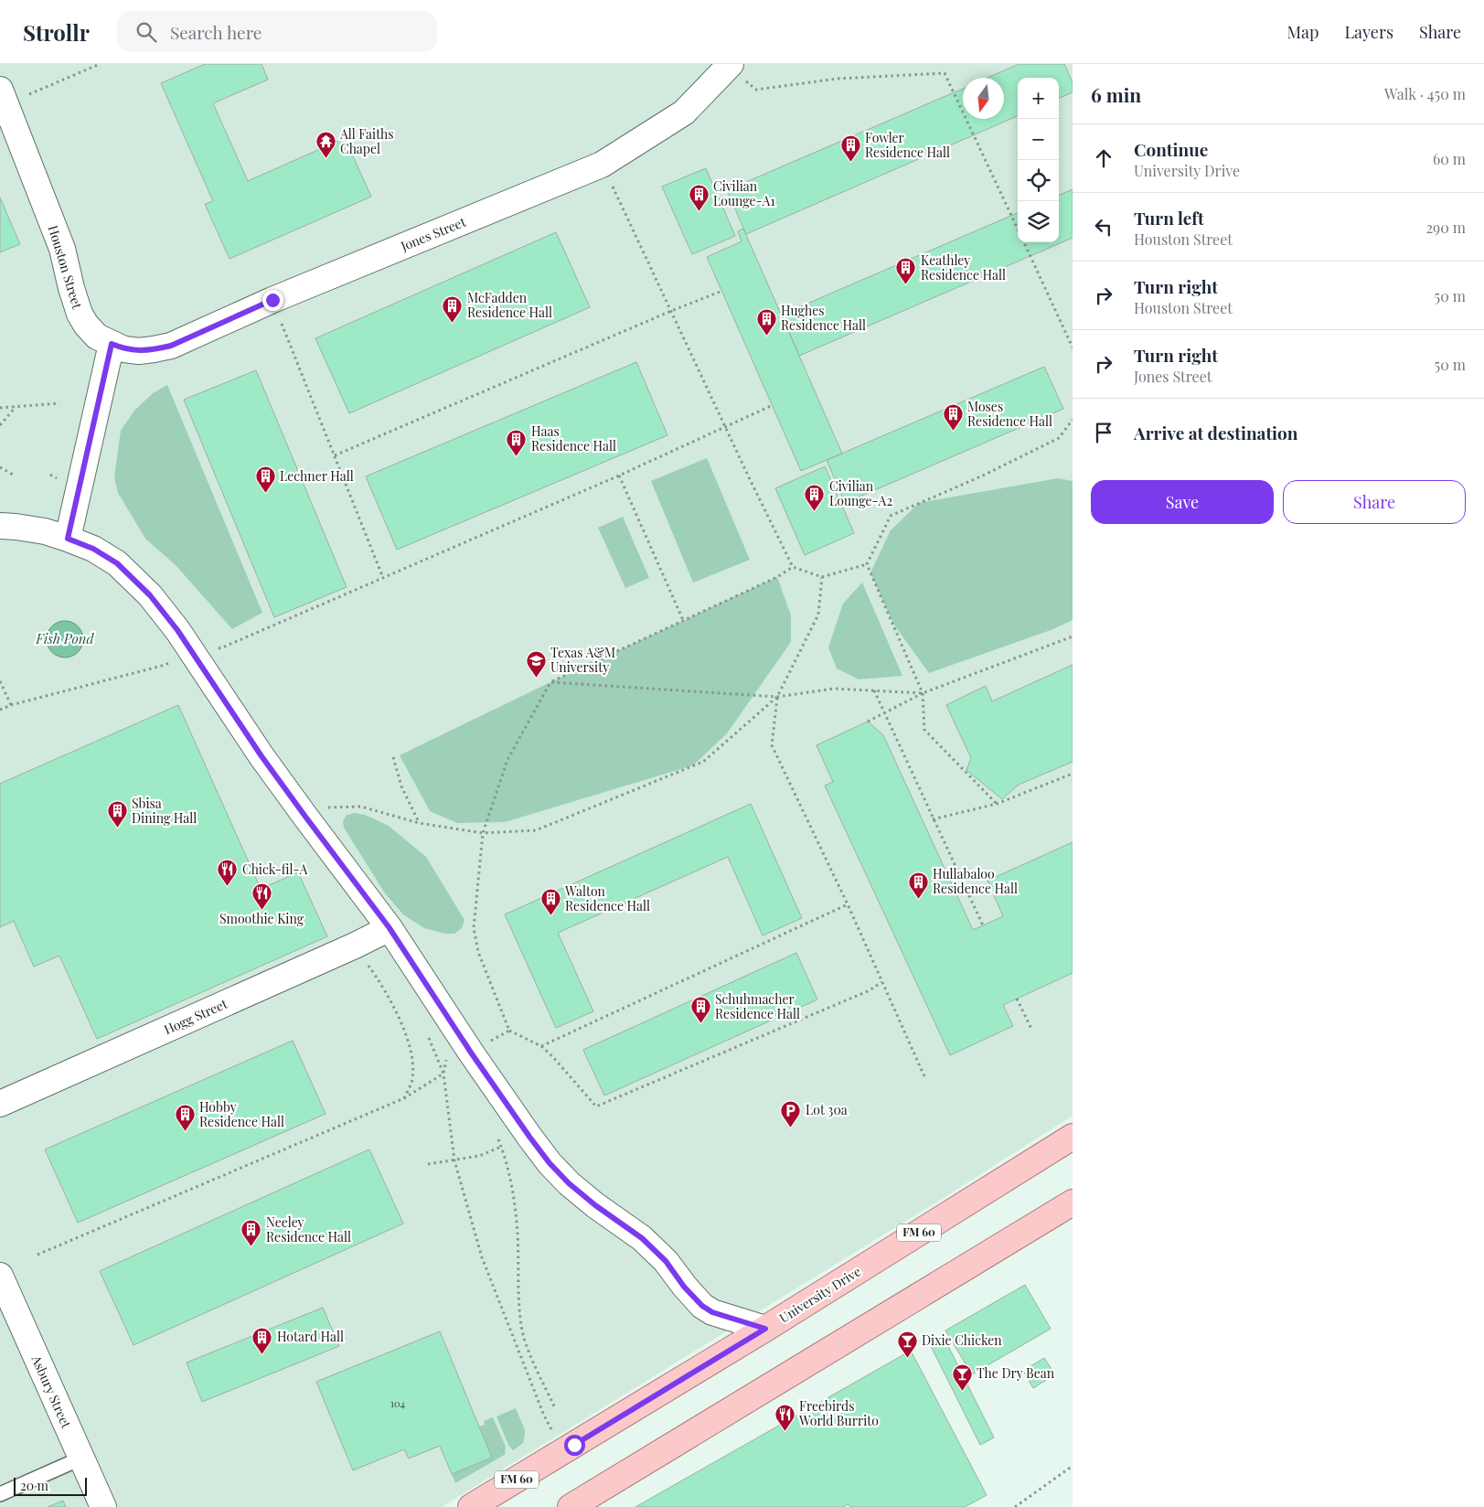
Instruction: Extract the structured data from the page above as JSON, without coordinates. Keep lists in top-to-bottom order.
{
  "streets": {
    "main road": ["FM 60", "University Drive"],
    "street": [
      "Jones Street",
      "Houston Street",
      "Hogg Street",
      "Asbury Street"
    ]
  },
  "crossings": [
    ["Jones Street", "Houston Street"]
  ],
  "water": ["Fish Pond"],
  "places": {
    "temple": ["All Faiths Chapel"],
    "building": [
      "Fowler Residence Hall",
      "Civilian Lounge-A1",
      "Keathley Residence Hall",
      "McFadden Residence Hall",
      "Hughes Residence Hall",
      "Moses Residence Hall",
      "Haas Residence Hall",
      "Lechner Hall",
      "Civilian Lounge-A2",
      "Sbisa Dining Hall",
      "Hullabaloo Residence Hall",
      "Walton Residence Hall",
      "Schuhmacher Residence Hall",
      "Hobby Residence Hall",
      "Neeley Residence Hall",
      "Hotard Hall"
    ],
    "school or university": ["Texas A&M University"],
    "restaurant": ["Chick-fil-A", "Smoothie King", "Freebirds World Burrito"],
    "parking": ["Lot 30a"],
    "bar": ["Dixie Chicken", "The Dry Bean"]
  },
  "house_numbers": ["104"],
  "scale_bar": "20 m",
  "north": "bottom",
  "page": {
    "header": "Strollr",
    "search": "Search here",
    "nav": ["Map", "Layers", "Share"],
    "heading": ["6 min", "Walk · 450 m"],
    "map_buttons": ["+", "−"],
    "list": [
      ["Continue", "University Drive", "60 m"],
      ["Turn left", "Houston Street", "290 m"],
      ["Turn right", "Houston Street", "50 m"],
      ["Turn right", "Jones Street", "50 m"],
      "Arrive at destination"
    ],
    "buttons": ["Save", "Share"],
    "scale": "20 m"
  }
}
